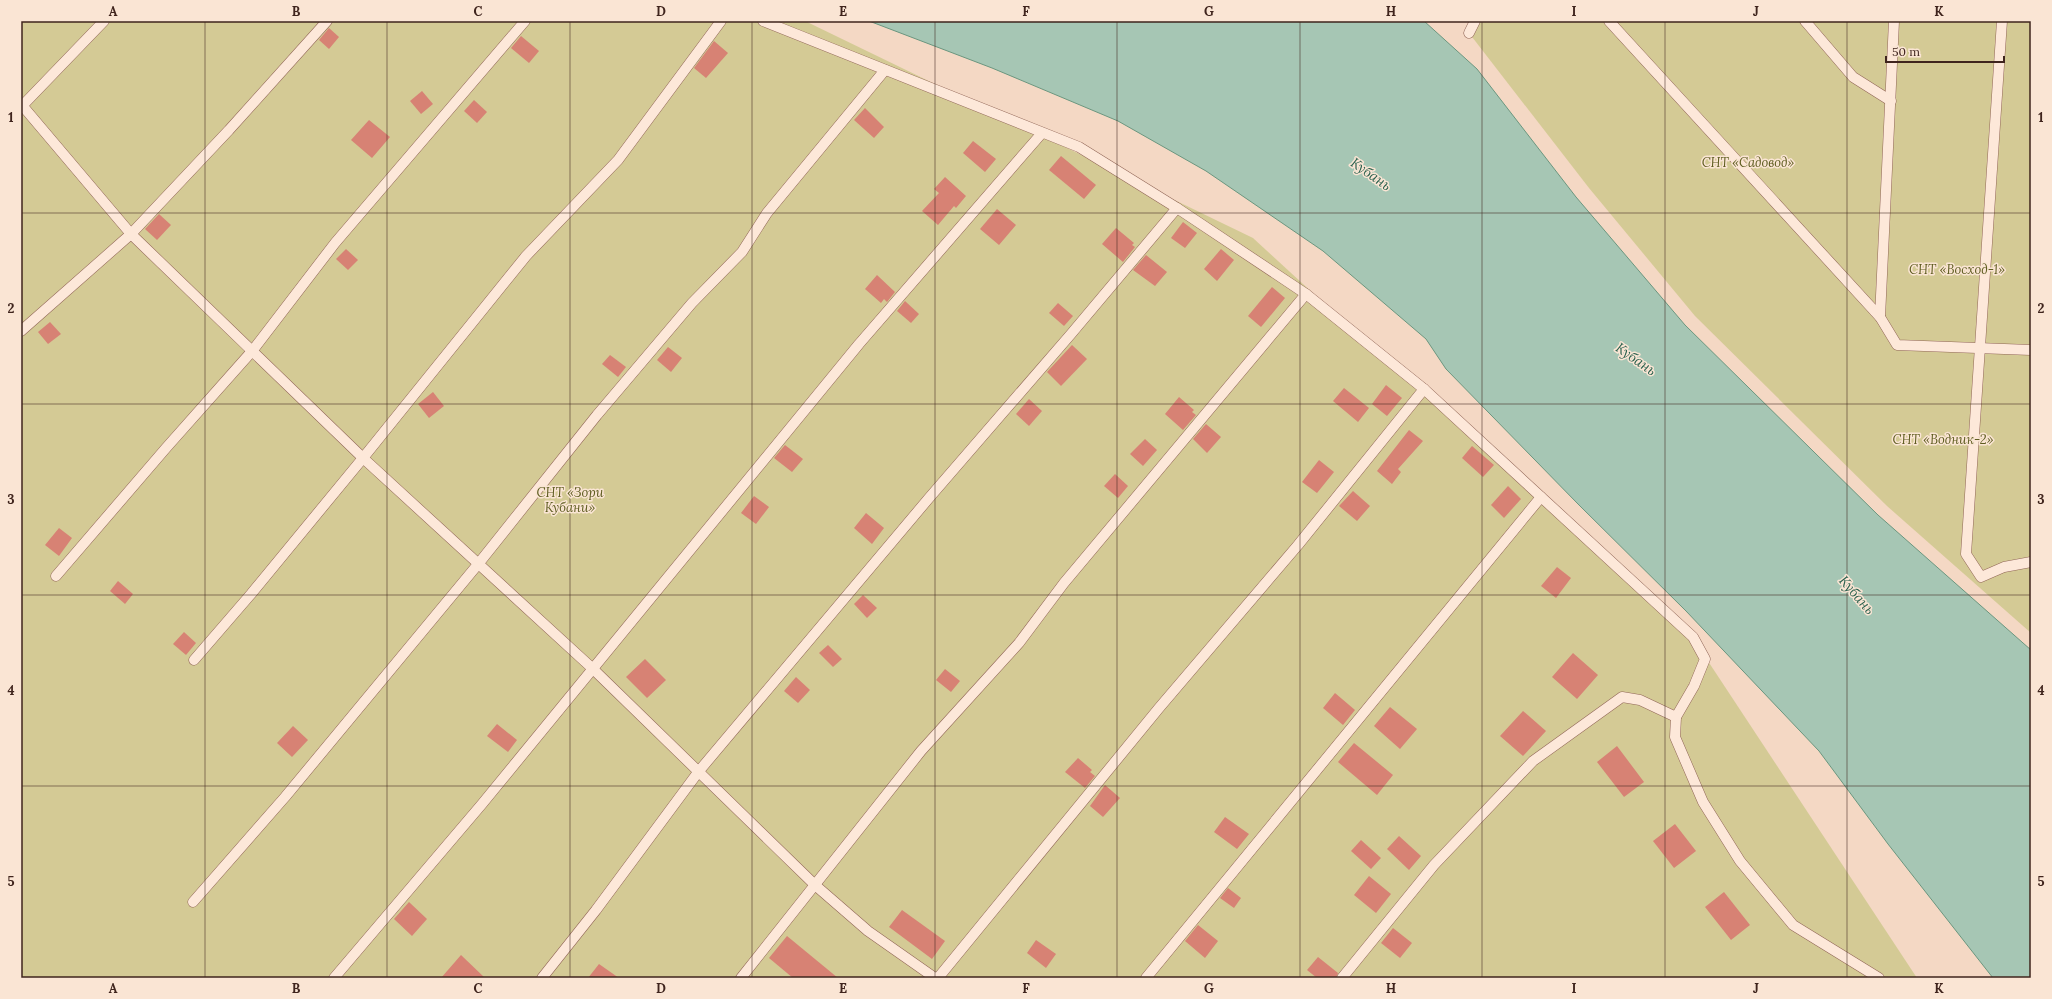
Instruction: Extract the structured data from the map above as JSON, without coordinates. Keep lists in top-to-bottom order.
{
  "water": ["Кубань"],
  "parks": [
    "СНТ «Садовод»",
    "СНТ «Восход-1»",
    "СНТ «Водник-2»",
    "СНТ «Зори Кубани»"
  ],
  "scale_bar": "50 m",
  "grid": {
    "columns": [
      "A",
      "B",
      "C",
      "D",
      "E",
      "F",
      "G",
      "H",
      "I",
      "J",
      "K"
    ],
    "rows": [
      "1",
      "2",
      "3",
      "4",
      "5"
    ]
  }
}
